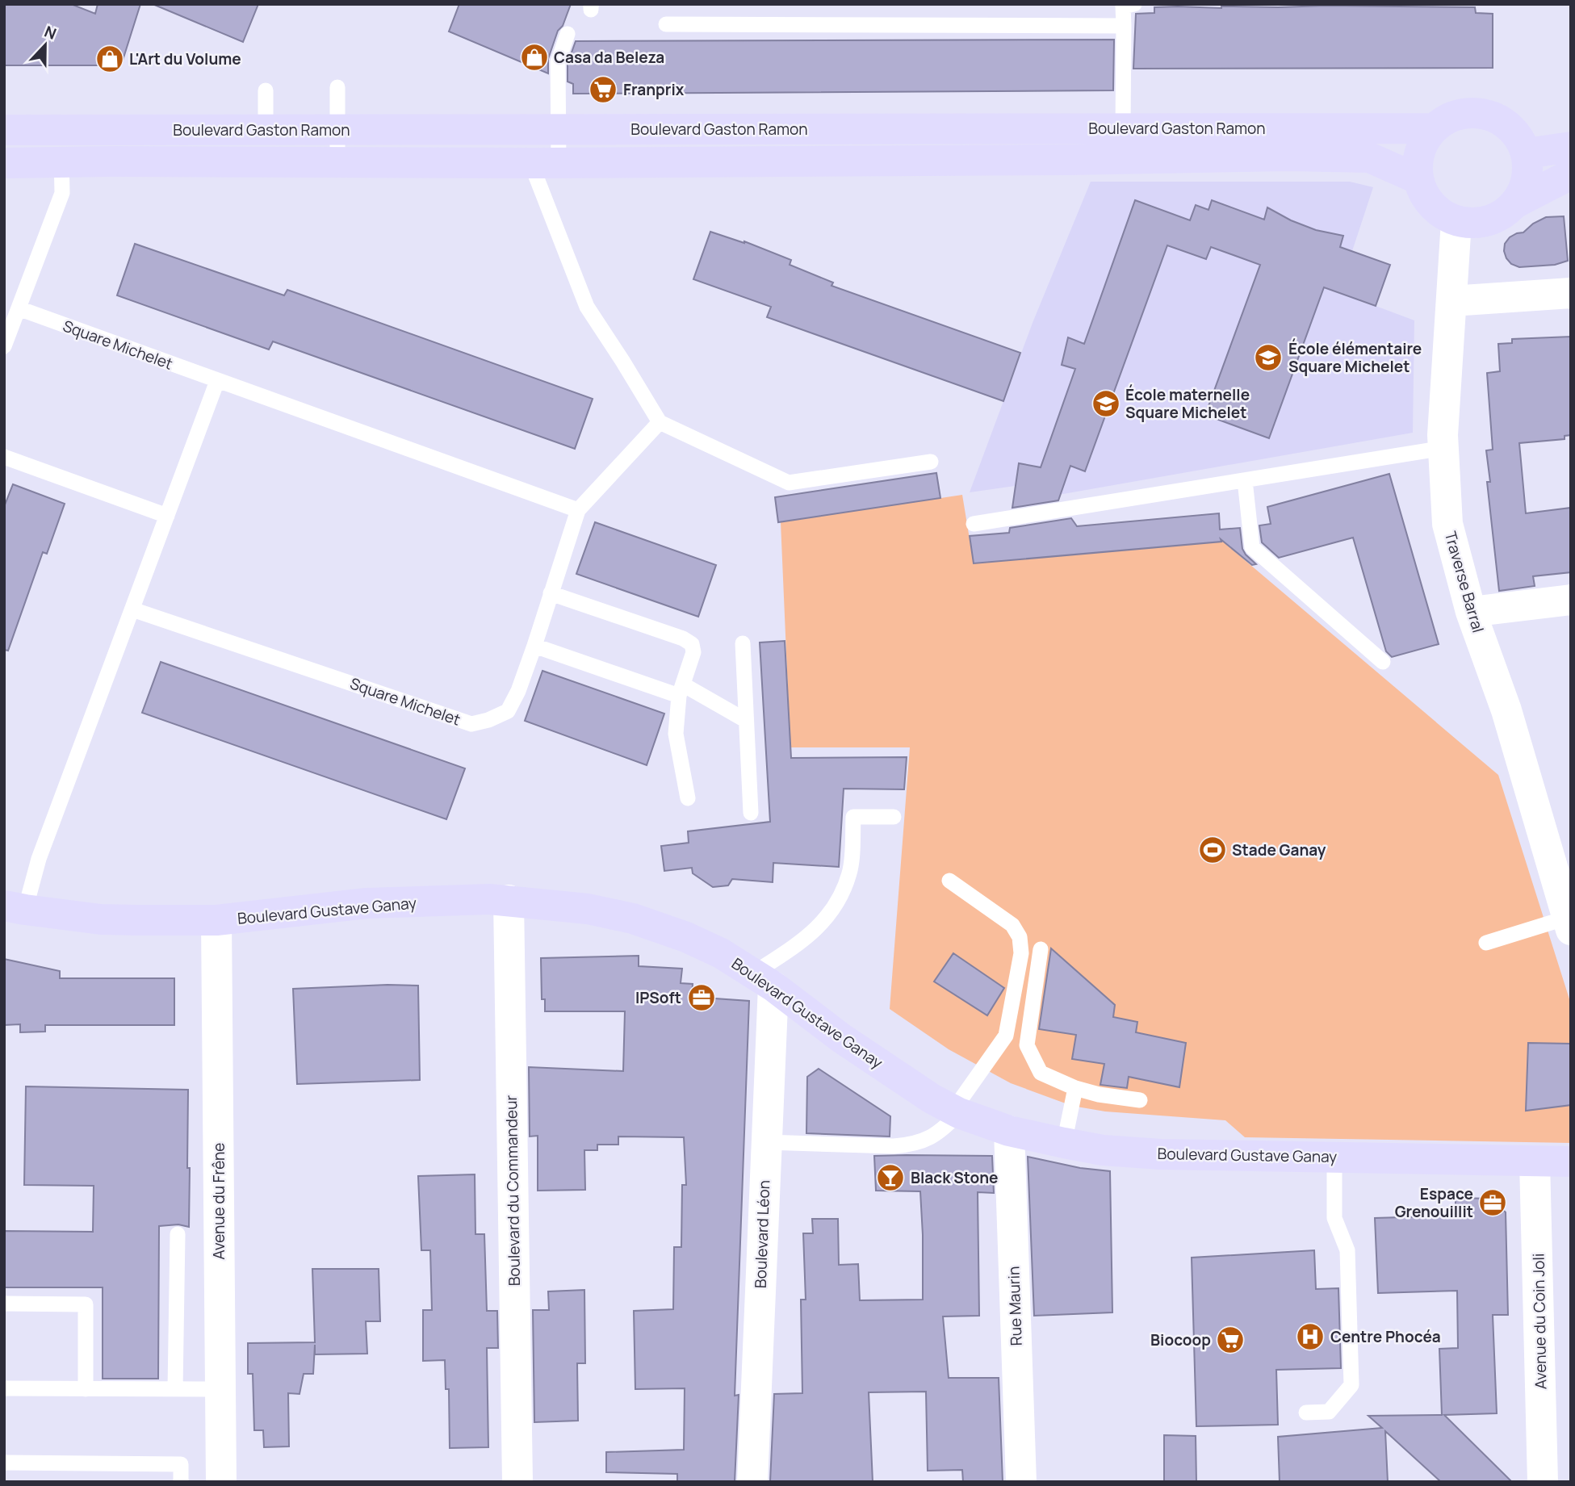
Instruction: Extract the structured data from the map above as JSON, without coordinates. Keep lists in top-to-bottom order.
{
  "streets": {
    "street": [
      "Boulevard Gaston Ramon",
      "Traverse Barral",
      "Boulevard Gustave Ganay",
      "Boulevard du Commandeur",
      "Avenue du Frêne",
      "Boulevard Léon",
      "Rue Maurin",
      "Avenue du Coin Joli"
    ],
    "lane": ["Square Michelet"]
  },
  "crossings": [
    ["Boulevard Gaston Ramon", "Traverse Barral"],
    ["Boulevard Gustave Ganay", "Boulevard du Commandeur"],
    ["Boulevard Gustave Ganay", "Avenue du Frêne"],
    ["Boulevard Gustave Ganay", "Boulevard Léon"],
    ["Boulevard Gustave Ganay", "Rue Maurin"],
    ["Boulevard Gustave Ganay", "Avenue du Coin Joli"]
  ],
  "places": {
    "shop": ["Casa da Beleza", "L'Art du Volume"],
    "supermarket": ["Franprix", "Biocoop"],
    "school or university": ["École élémentaire Square Michelet", "École maternelle Square Michelet"],
    "sports": ["Stade Ganay"],
    "office": ["IPSoft", "Espace Grenouillit"],
    "bar": ["Black Stone"],
    "hospital": ["Centre Phocéa"]
  },
  "north": "top"
}
